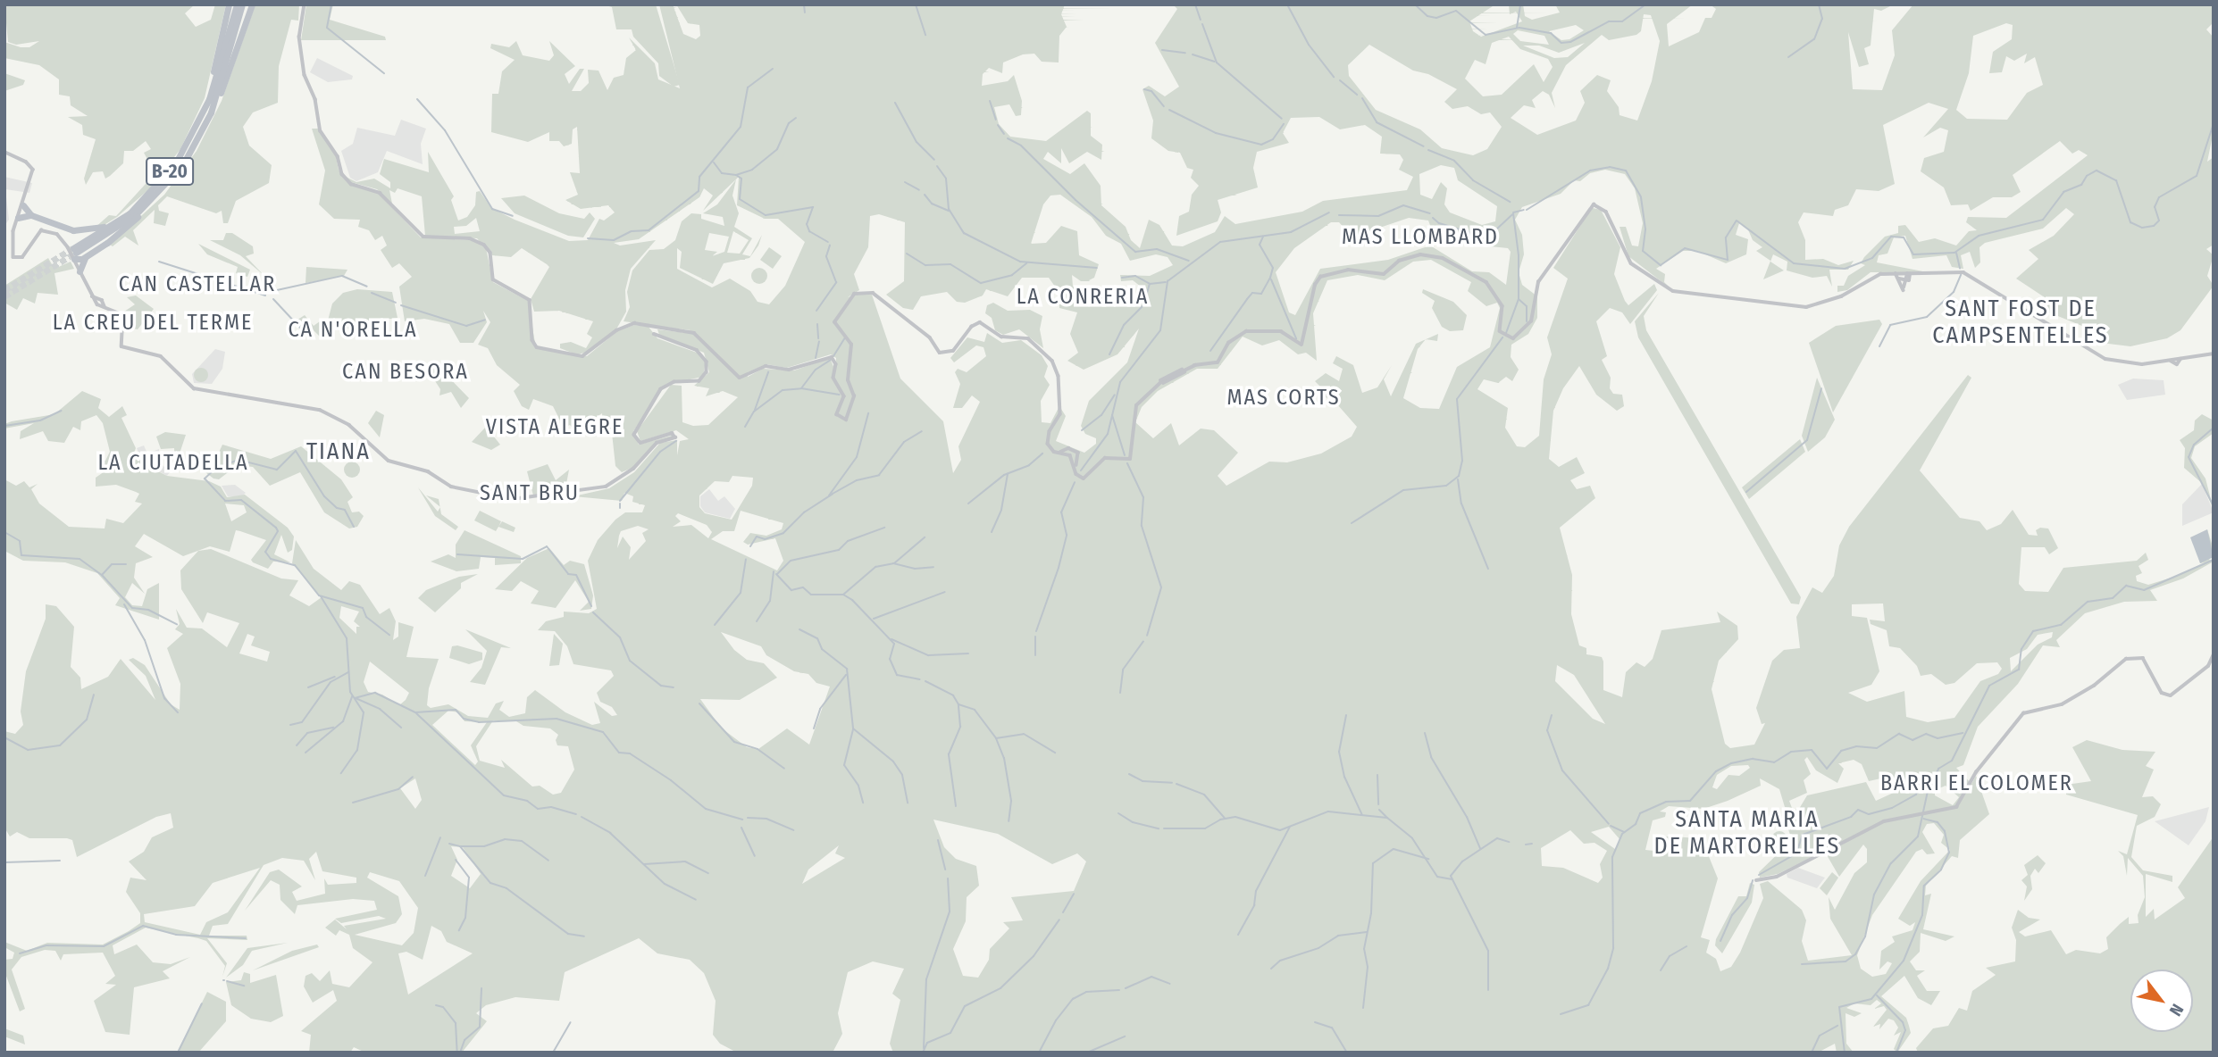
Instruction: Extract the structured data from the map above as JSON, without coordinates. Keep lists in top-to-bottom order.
{
  "streets": {
    "highway": ["B-20"]
  },
  "districts": [
    "MAS LLOMBARD",
    "CAN CASTELLAR",
    "LA CONRERIA",
    "SANT FOST DE CAMPSENTELLES",
    "LA CREU DEL TERME",
    "CA N'ORELLA",
    "CAN BESORA",
    "MAS CORTS",
    "VISTA ALEGRE",
    "TIANA",
    "LA CIUTADELLA",
    "SANT BRU",
    "BARRI EL COLOMER",
    "SANTA MARIA DE MARTORELLES"
  ],
  "north": "bottom right"
}
